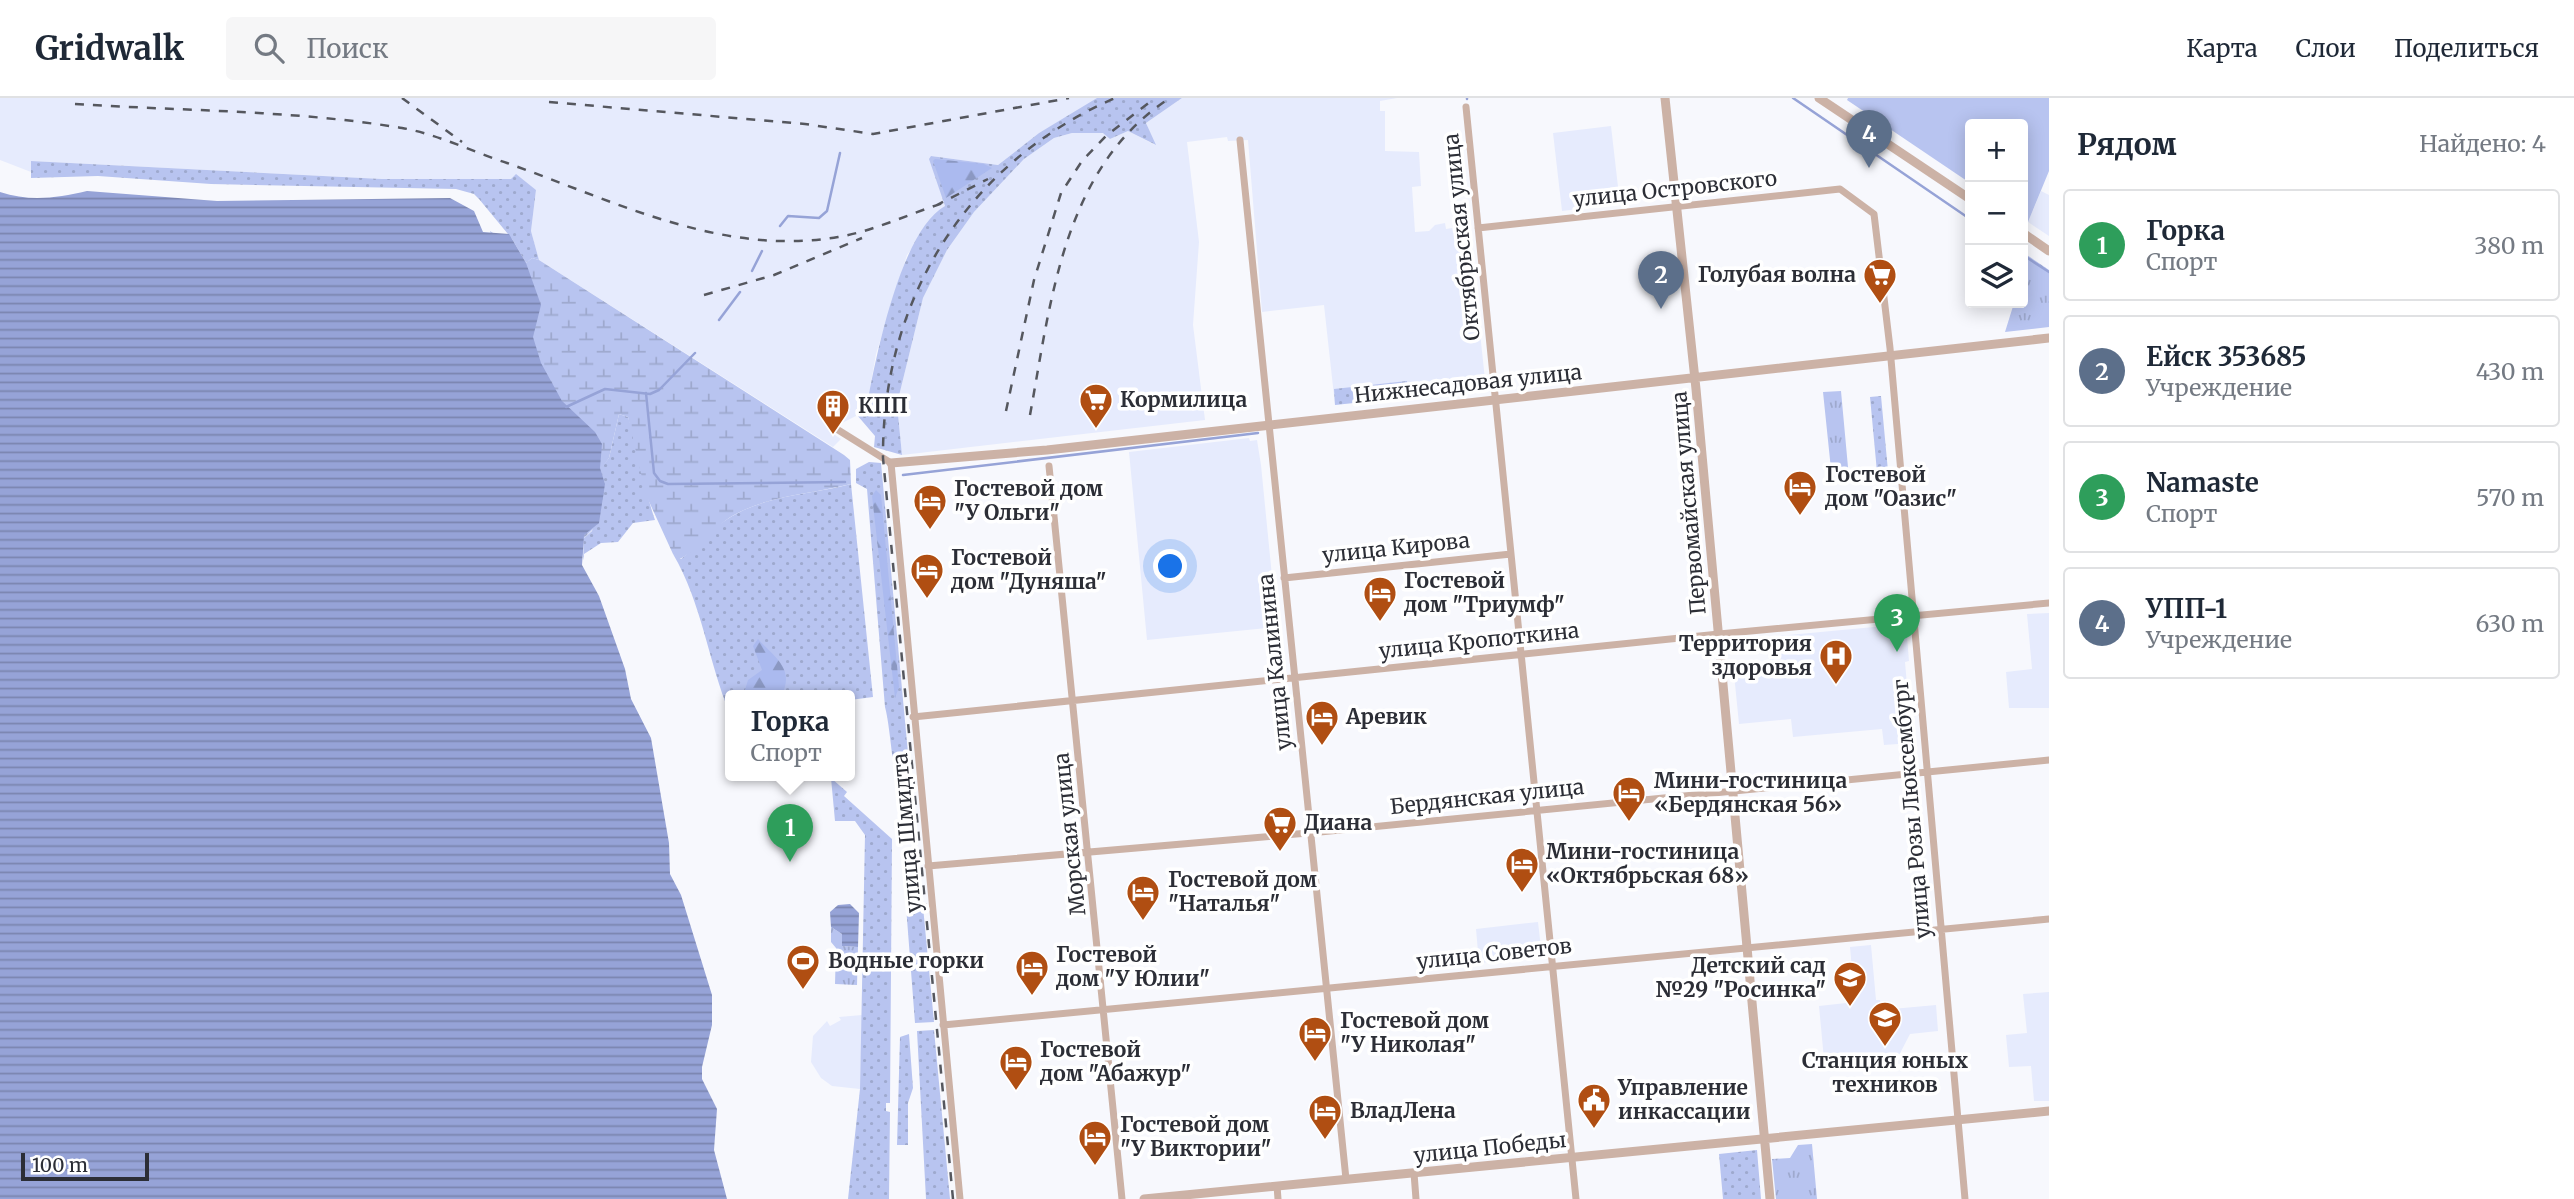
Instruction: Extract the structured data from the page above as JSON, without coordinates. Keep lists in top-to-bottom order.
{
  "streets": {
    "street": [
      "улица Островского",
      "Октябрьская улица",
      "Нижнесадовая улица",
      "Первомайская улица",
      "улица Кирова",
      "улица Кропоткина",
      "улица Калинина",
      "Бердянская улица",
      "улица Розы Люксембург",
      "улица Шмидта",
      "Морская улица",
      "улица Советов",
      "улица Победы"
    ]
  },
  "crossings": [
    ["улица Островского", "Октябрьская улица"],
    ["улица Островского", "Первомайская улица"],
    ["улица Островского", "улица Розы Люксембург"],
    ["Октябрьская улица", "Нижнесадовая улица"],
    ["Октябрьская улица", "улица Кирова"],
    ["Октябрьская улица", "улица Кропоткина"],
    ["Октябрьская улица", "Бердянская улица"],
    ["Октябрьская улица", "улица Советов"],
    ["Октябрьская улица", "улица Победы"],
    ["Нижнесадовая улица", "Первомайская улица"],
    ["Нижнесадовая улица", "улица Калинина"],
    ["Нижнесадовая улица", "улица Розы Люксембург"],
    ["Нижнесадовая улица", "улица Шмидта"],
    ["Первомайская улица", "улица Кропоткина"],
    ["Первомайская улица", "Бердянская улица"],
    ["Первомайская улица", "улица Советов"],
    ["Первомайская улица", "улица Победы"],
    ["улица Кирова", "улица Калинина"],
    ["улица Кропоткина", "улица Калинина"],
    ["улица Кропоткина", "улица Розы Люксембург"],
    ["улица Кропоткина", "улица Шмидта"],
    ["улица Кропоткина", "Морская улица"],
    ["улица Калинина", "Бердянская улица"],
    ["улица Калинина", "улица Советов"],
    ["улица Калинина", "улица Победы"],
    ["Бердянская улица", "улица Розы Люксембург"],
    ["Бердянская улица", "улица Шмидта"],
    ["Бердянская улица", "Морская улица"],
    ["улица Розы Люксембург", "улица Советов"],
    ["улица Розы Люксембург", "улица Победы"],
    ["улица Шмидта", "улица Советов"],
    ["Морская улица", "улица Советов"]
  ],
  "places": {
    "supermarket": ["Голубая волна", "Кормилица", "Диана"],
    "building": ["КПП"],
    "hotel": [
      "Гостевой дом \"Оазис\"",
      "Гостевой дом \"У Ольги\"",
      "Гостевой дом \"Дуняша\"",
      "Гостевой дом \"Триумф\"",
      "Аревик",
      "Мини-гостиница «Бердянская 56»",
      "Мини-гостиница «Октябрьская 68»",
      "Гостевой дом \"Наталья\"",
      "Гостевой дом \"У Юлии\"",
      "Гостевой дом \"У Николая\"",
      "Гостевой дом \"Абажур\"",
      "ВладЛена",
      "Гостевой дом \"У Виктории\""
    ],
    "hospital": ["Территория здоровья"],
    "sports": ["Водные горки"],
    "school or university": ["Детский сад №29 \"Росинка\"", "Станция юных техников"],
    "public building": ["Управление инкассации"]
  },
  "scale_bar": "100 m",
  "page": {
    "header": "Gridwalk",
    "search": "Поиск",
    "nav": ["Карта", "Слои", "Поделиться"],
    "heading": ["Рядом", "Найдено: 4"],
    "pins": [
      "4",
      "2",
      "3",
      "1"
    ],
    "map_buttons": ["+", "−"],
    "list": [
      {
        "mark": "1",
        "name": "Горка",
        "note": "Спорт",
        "value": "380 m"
      },
      {
        "mark": "2",
        "name": "Ейск 353685",
        "note": "Учреждение",
        "value": "430 m"
      },
      {
        "mark": "3",
        "name": "Namaste",
        "note": "Спорт",
        "value": "570 m"
      },
      {
        "mark": "4",
        "name": "УПП-1",
        "note": "Учреждение",
        "value": "630 m"
      }
    ],
    "popup": ["Горка", "Спорт"],
    "scale": "100 m"
  }
}
